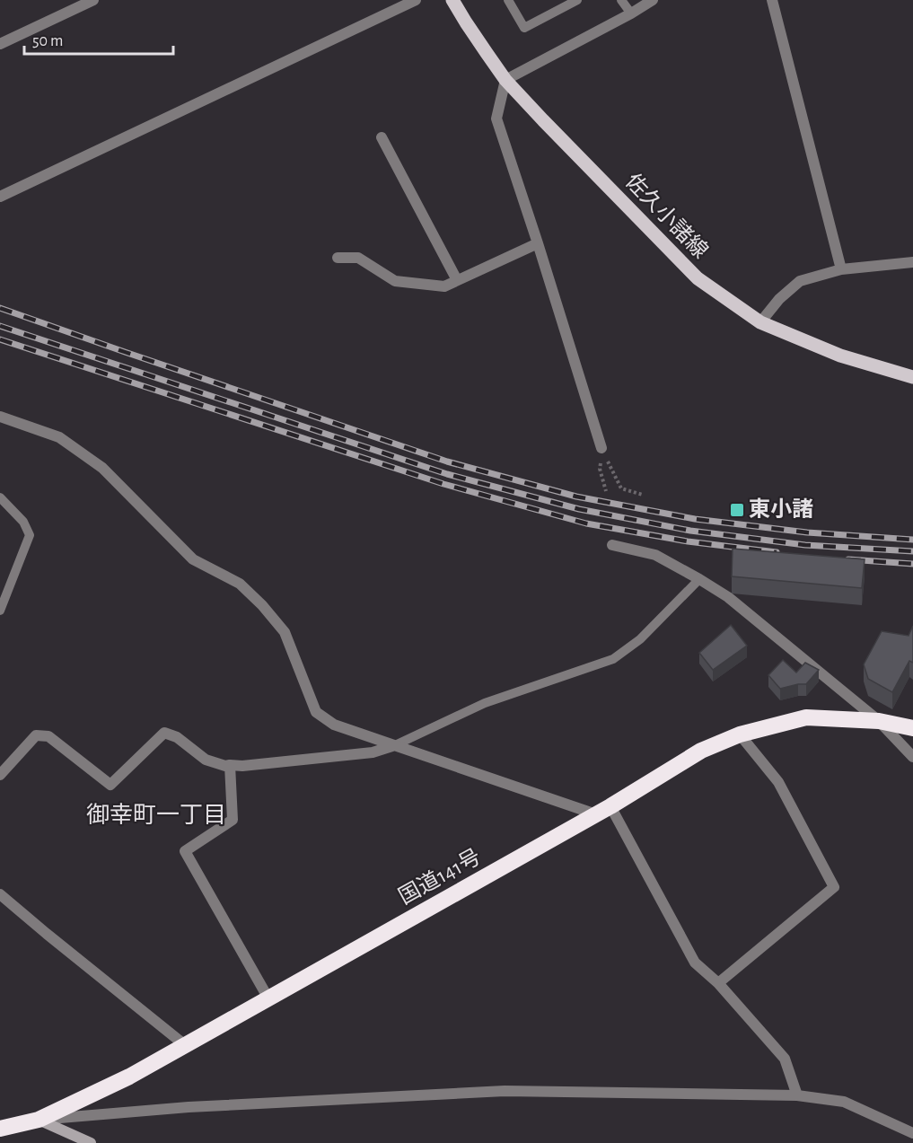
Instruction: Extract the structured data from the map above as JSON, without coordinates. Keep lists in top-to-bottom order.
{
  "streets": {
    "highway": ["国道141号"],
    "main road": ["佐久小諸線"]
  },
  "districts": ["御幸町一丁目"],
  "places": {
    "transit": ["東小諸"]
  },
  "scale_bar": "50 m"
}
